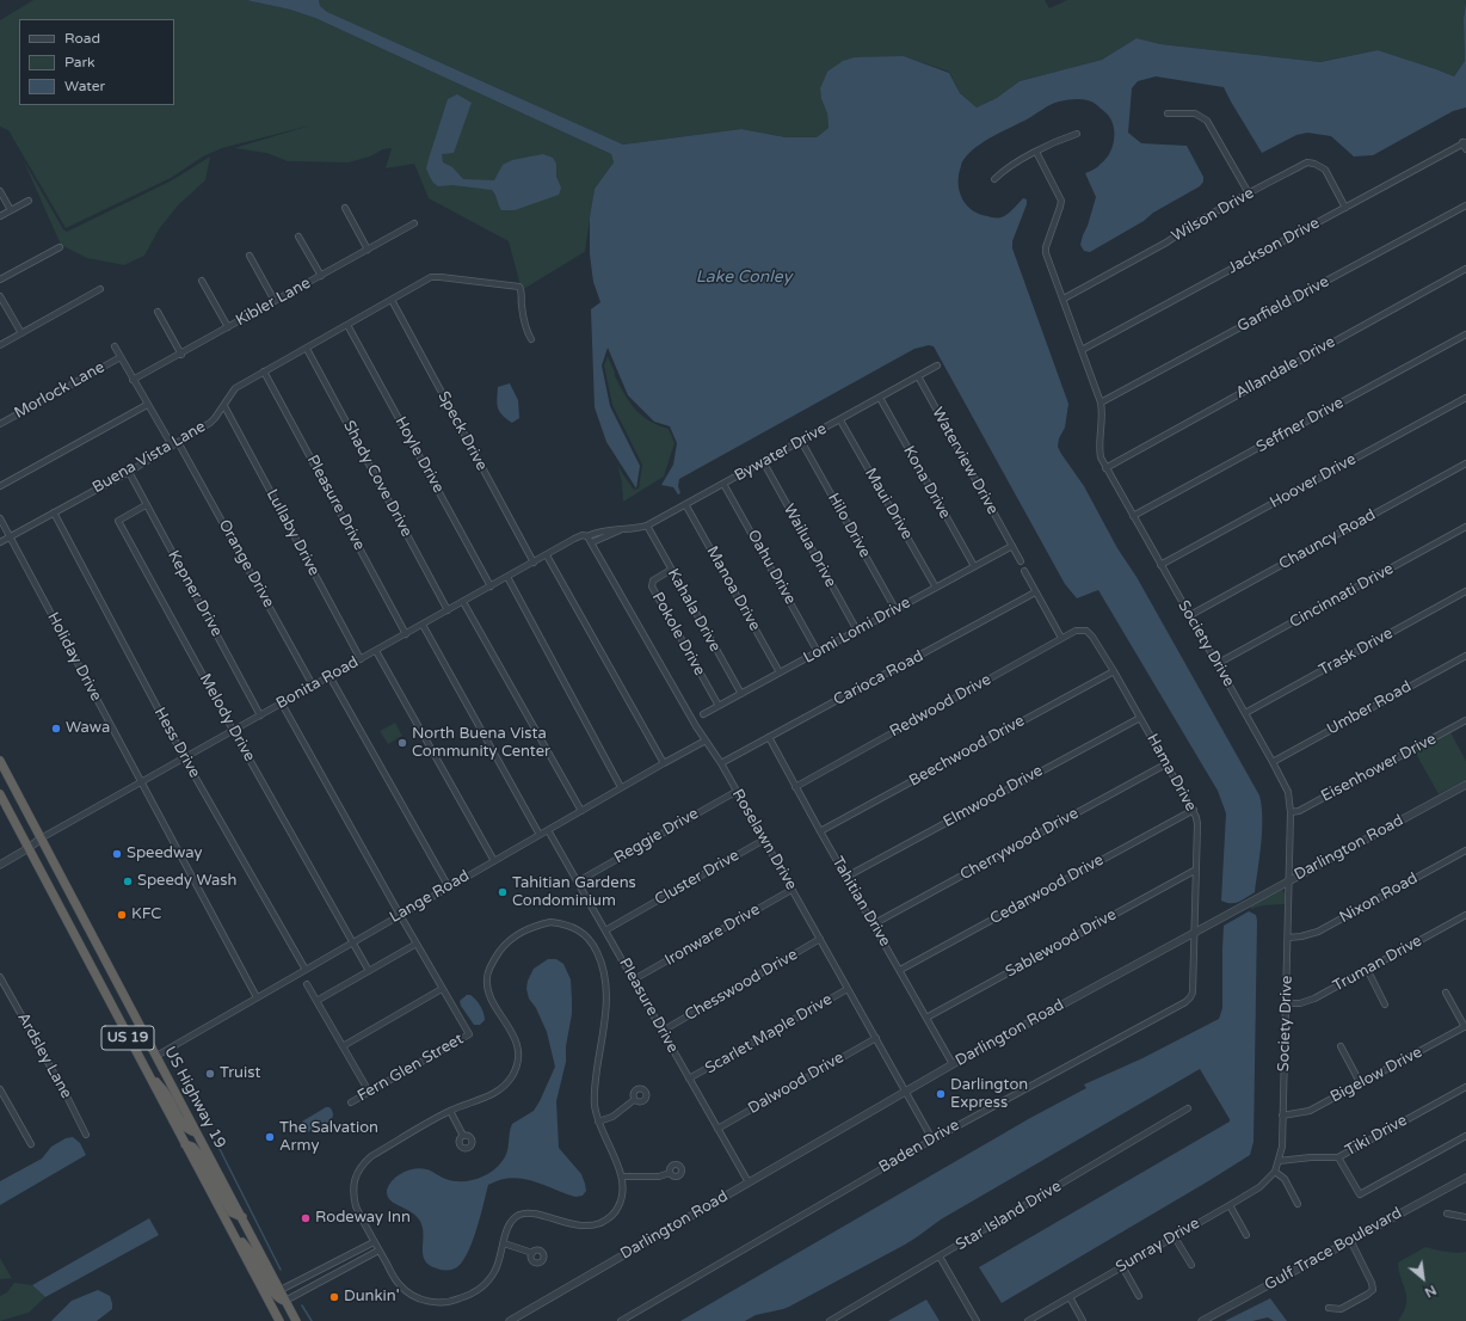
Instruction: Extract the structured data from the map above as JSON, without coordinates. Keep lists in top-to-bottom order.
{
  "streets": {
    "highway": ["US 19", "US Highway 19"],
    "street": [
      "Wilson Drive",
      "Jackson Drive",
      "Kibler Lane",
      "Garfield Drive",
      "Allandale Drive",
      "Morlock Lane",
      "Seffner Drive",
      "Speck Drive",
      "Bywater Drive",
      "Hoyle Drive",
      "Buena Vista Lane",
      "Waterview Drive",
      "Shady Cove Drive",
      "Hoover Drive",
      "Kona Drive",
      "Pleasure Drive",
      "Maui Drive",
      "Hilo Drive",
      "Lullaby Drive",
      "Chauncy Road",
      "Wailua Drive",
      "Orange Drive",
      "Oahu Drive",
      "Manoa Drive",
      "Kepner Drive",
      "Cincinnati Drive",
      "Kahala Drive",
      "Lomi Lomi Drive",
      "Pokole Drive",
      "Society Drive",
      "Trask Drive",
      "Holiday Drive",
      "Carioca Road",
      "Bonita Road",
      "Redwood Drive",
      "Umber Road",
      "Melody Drive",
      "Hess Drive",
      "Beechwood Drive",
      "Eisenhower Drive",
      "Hama Drive",
      "Elmwood Drive",
      "Reggie Drive",
      "Roselawn Drive",
      "Cherrywood Drive",
      "Darlington Road",
      "Cluster Drive",
      "Cedarwood Drive",
      "Lange Road",
      "Nixon Road",
      "Tahitian Drive",
      "Ironware Drive",
      "Sablewood Drive",
      "Truman Drive",
      "Chesswood Drive",
      "Scarlet Maple Drive",
      "Ardsley Lane",
      "Fern Glen Street",
      "Bigelow Drive",
      "Dalwood Drive",
      "Tiki Drive",
      "Baden Drive",
      "Star Island Drive",
      "Sunray Drive",
      "Gulf Trace Boulevard"
    ]
  },
  "crossings": [
    ["Wilson Drive", "Jackson Drive"],
    ["Wilson Drive", "Society Drive"],
    ["Jackson Drive", "Society Drive"],
    ["Garfield Drive", "Society Drive"],
    ["Allandale Drive", "Society Drive"],
    ["Seffner Drive", "Society Drive"],
    ["Speck Drive", "Buena Vista Lane"],
    ["Speck Drive", "Bonita Road"],
    ["Bywater Drive", "Waterview Drive"],
    ["Bywater Drive", "Kona Drive"],
    ["Bywater Drive", "Maui Drive"],
    ["Bywater Drive", "Hilo Drive"],
    ["Bywater Drive", "Wailua Drive"],
    ["Bywater Drive", "Oahu Drive"],
    ["Bywater Drive", "Manoa Drive"],
    ["Bywater Drive", "Kahala Drive"],
    ["Bywater Drive", "Bonita Road"],
    ["Bywater Drive", "Roselawn Drive"],
    ["Hoyle Drive", "Buena Vista Lane"],
    ["Hoyle Drive", "Bonita Road"],
    ["Buena Vista Lane", "Shady Cove Drive"],
    ["Buena Vista Lane", "Pleasure Drive"],
    ["Buena Vista Lane", "Lullaby Drive"],
    ["Buena Vista Lane", "Orange Drive"],
    ["Buena Vista Lane", "Kepner Drive"],
    ["Buena Vista Lane", "Holiday Drive"],
    ["Buena Vista Lane", "Hess Drive"],
    ["Waterview Drive", "Lomi Lomi Drive"],
    ["Shady Cove Drive", "Bonita Road"],
    ["Hoover Drive", "Society Drive"],
    ["Kona Drive", "Lomi Lomi Drive"],
    ["Pleasure Drive", "Bonita Road"],
    ["Pleasure Drive", "Reggie Drive"],
    ["Pleasure Drive", "Darlington Road"],
    ["Pleasure Drive", "Cluster Drive"],
    ["Pleasure Drive", "Lange Road"],
    ["Pleasure Drive", "Ironware Drive"],
    ["Pleasure Drive", "Chesswood Drive"],
    ["Pleasure Drive", "Scarlet Maple Drive"],
    ["Pleasure Drive", "Dalwood Drive"],
    ["Maui Drive", "Lomi Lomi Drive"],
    ["Hilo Drive", "Lomi Lomi Drive"],
    ["Lullaby Drive", "Bonita Road"],
    ["Chauncy Road", "Society Drive"],
    ["Wailua Drive", "Lomi Lomi Drive"],
    ["Orange Drive", "Bonita Road"],
    ["Oahu Drive", "Lomi Lomi Drive"],
    ["Manoa Drive", "Lomi Lomi Drive"],
    ["Kepner Drive", "Bonita Road"],
    ["Kepner Drive", "Melody Drive"],
    ["Cincinnati Drive", "Society Drive"],
    ["Kahala Drive", "Lomi Lomi Drive"],
    ["Kahala Drive", "Pokole Drive"],
    ["Lomi Lomi Drive", "Pokole Drive"],
    ["Society Drive", "Trask Drive"],
    ["Society Drive", "Umber Road"],
    ["Society Drive", "Eisenhower Drive"],
    ["Society Drive", "Darlington Road"],
    ["Society Drive", "Nixon Road"],
    ["Society Drive", "Truman Drive"],
    ["Society Drive", "Bigelow Drive"],
    ["Society Drive", "Tiki Drive"],
    ["Society Drive", "Sunray Drive"],
    ["Holiday Drive", "Bonita Road"],
    ["Holiday Drive", "Lange Road"],
    ["Carioca Road", "Roselawn Drive"],
    ["Carioca Road", "Tahitian Drive"],
    ["Bonita Road", "Melody Drive"],
    ["Bonita Road", "Hess Drive"],
    ["Bonita Road", "US Highway 19"],
    ["Redwood Drive", "Hama Drive"],
    ["Redwood Drive", "Tahitian Drive"],
    ["Melody Drive", "Lange Road"],
    ["Hess Drive", "Lange Road"],
    ["Beechwood Drive", "Hama Drive"],
    ["Beechwood Drive", "Tahitian Drive"],
    ["Hama Drive", "Elmwood Drive"],
    ["Hama Drive", "Cherrywood Drive"],
    ["Hama Drive", "Darlington Road"],
    ["Hama Drive", "Cedarwood Drive"],
    ["Hama Drive", "Sablewood Drive"],
    ["Hama Drive", "Baden Drive"],
    ["Elmwood Drive", "Tahitian Drive"],
    ["Reggie Drive", "Roselawn Drive"],
    ["Roselawn Drive", "Darlington Road"],
    ["Roselawn Drive", "Cluster Drive"],
    ["Roselawn Drive", "Lange Road"],
    ["Roselawn Drive", "Ironware Drive"],
    ["Roselawn Drive", "Chesswood Drive"],
    ["Roselawn Drive", "Scarlet Maple Drive"],
    ["Roselawn Drive", "Dalwood Drive"],
    ["Roselawn Drive", "Baden Drive"],
    ["Cherrywood Drive", "Tahitian Drive"],
    ["Darlington Road", "Tahitian Drive"],
    ["Darlington Road", "Baden Drive"],
    ["Cedarwood Drive", "Tahitian Drive"],
    ["Lange Road", "US Highway 19"],
    ["Tahitian Drive", "Sablewood Drive"],
    ["Tiki Drive", "Sunray Drive"]
  ],
  "water": ["Lake Conley"],
  "places": [
    "Wawa",
    "North Buena Vista Community Center",
    "Speedway",
    "Speedy Wash",
    "Tahitian Gardens Condominium",
    "KFC",
    "Truist",
    "Darlington Express",
    "The Salvation Army",
    "Rodeway Inn",
    "Dunkin'"
  ],
  "legend": ["Road", "Park", "Water"],
  "north": "bottom right"
}
